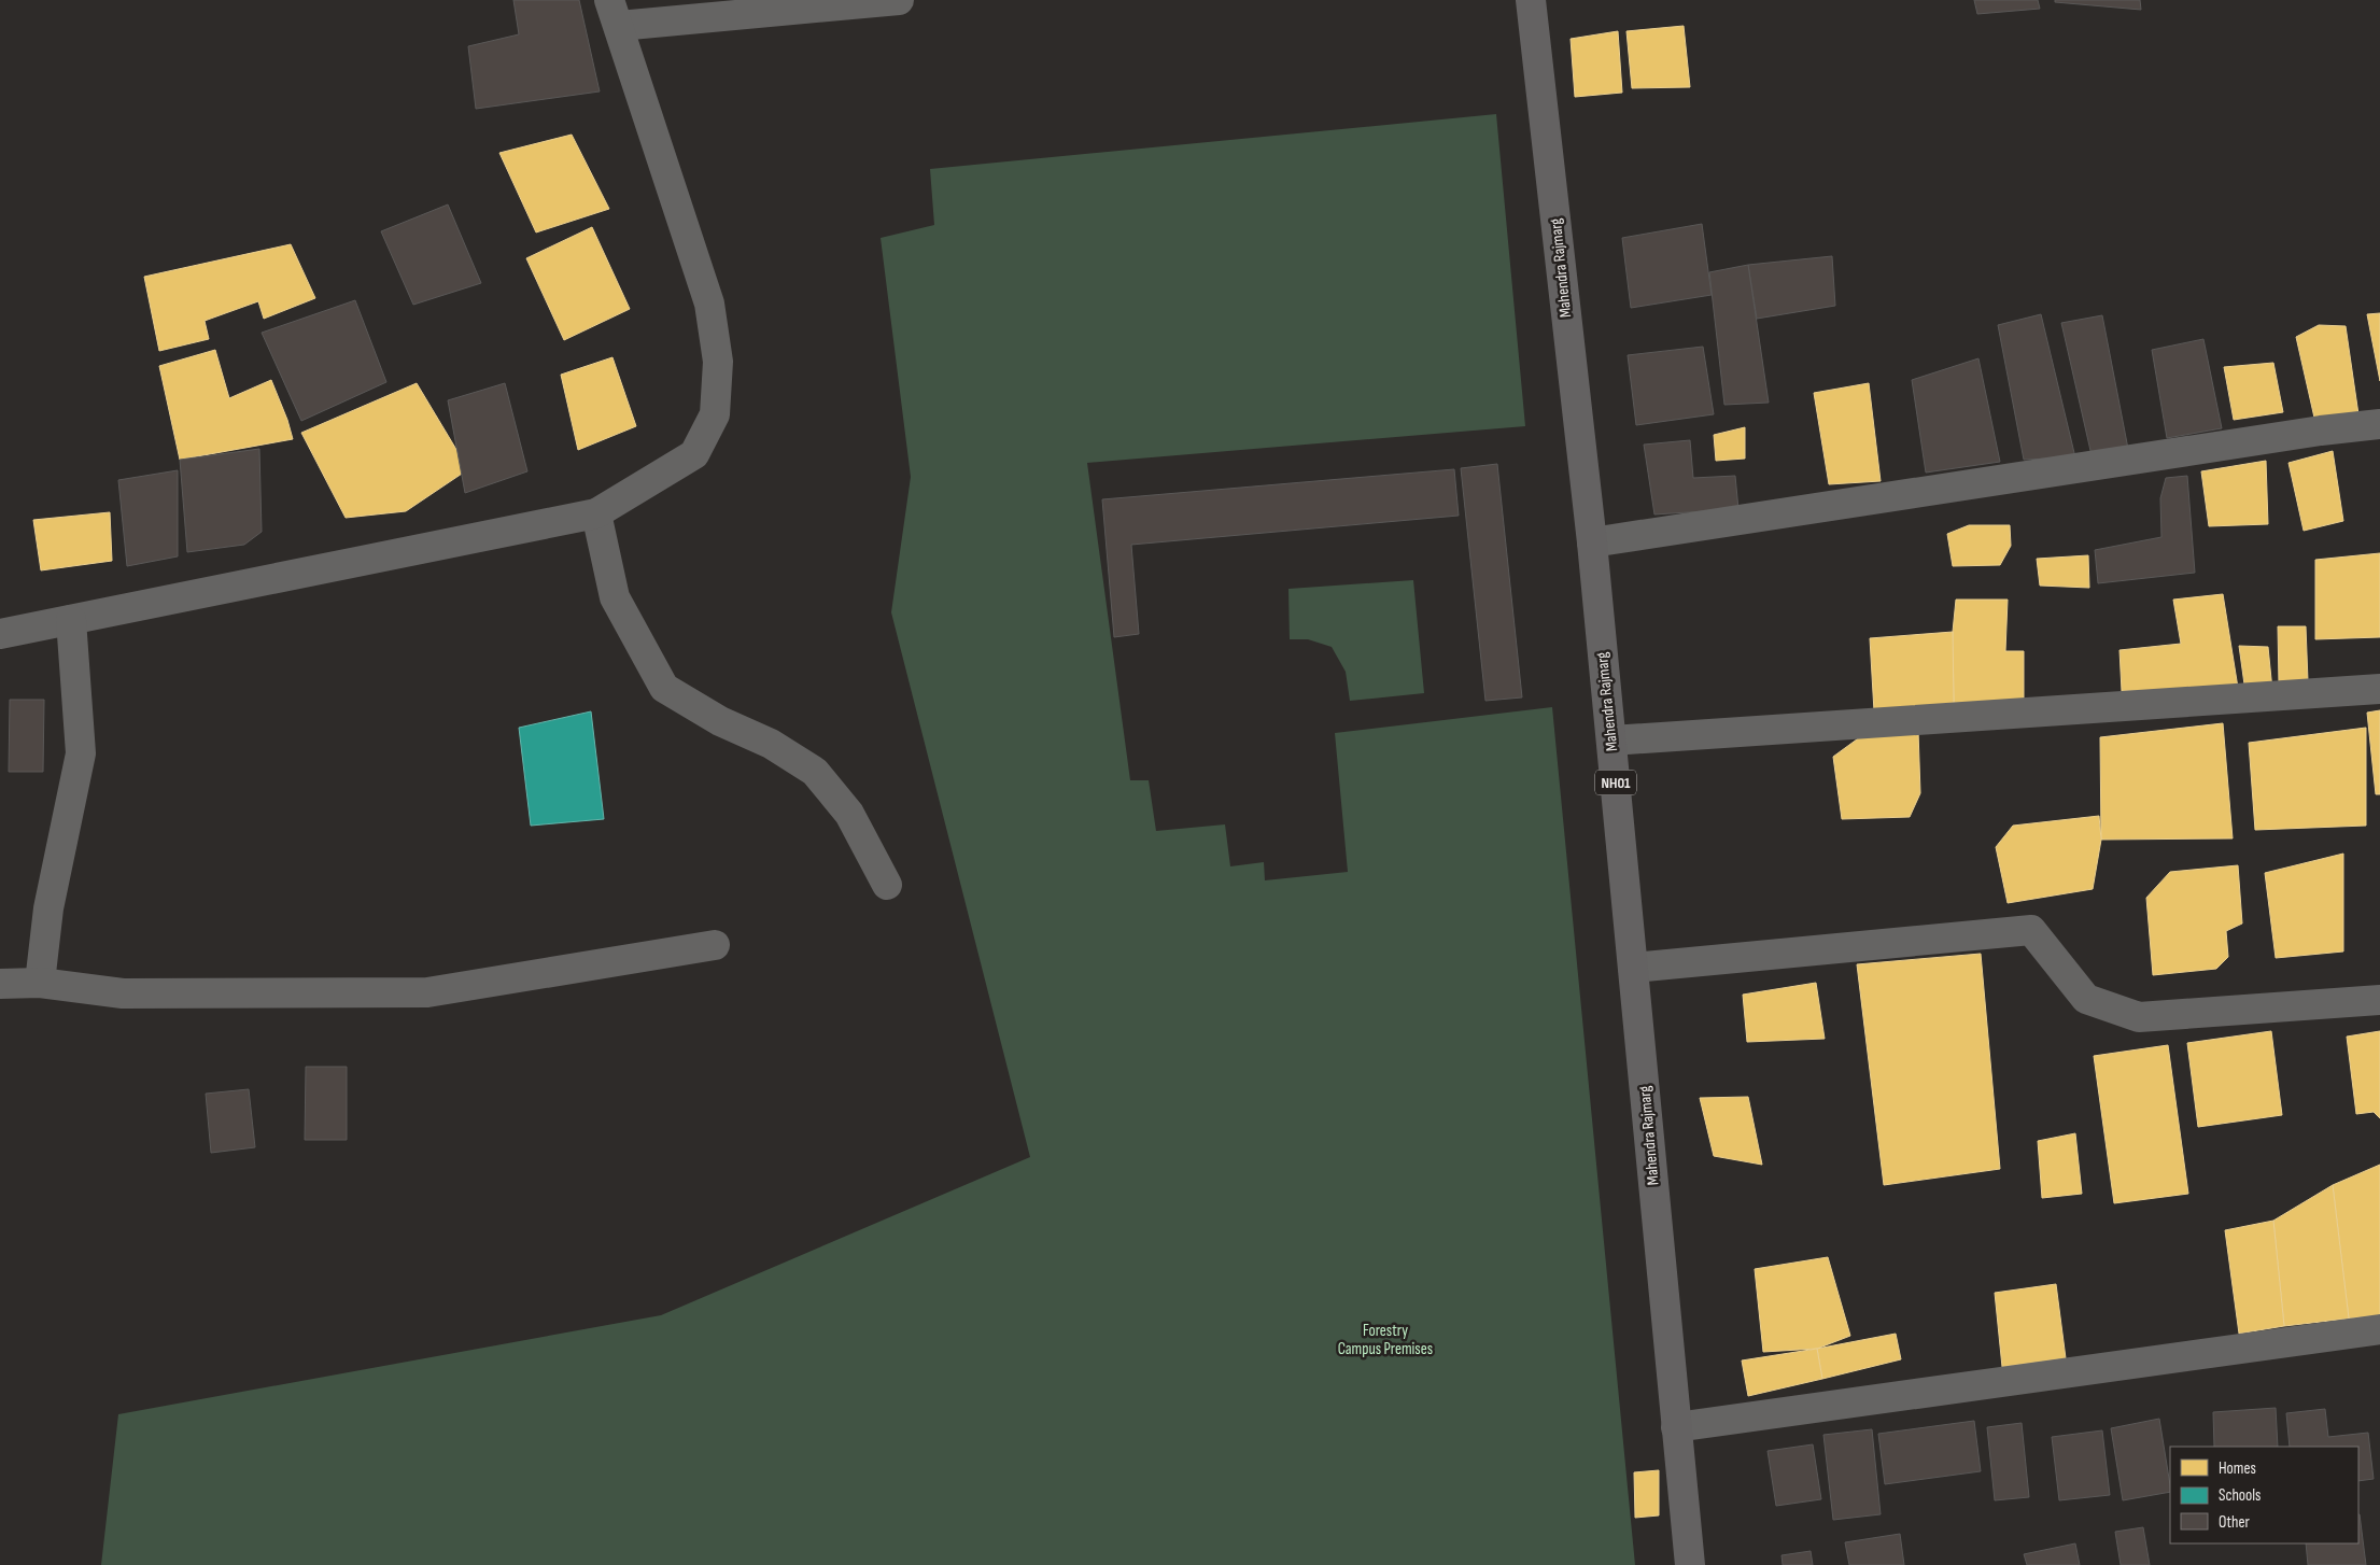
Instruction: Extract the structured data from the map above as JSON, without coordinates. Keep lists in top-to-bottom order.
{
  "streets": {
    "highway": ["Mahendra Rajmarg", "NH01"]
  },
  "parks": ["Forestry Campus Premises"],
  "legend": ["Homes", "Schools", "Other"]
}
